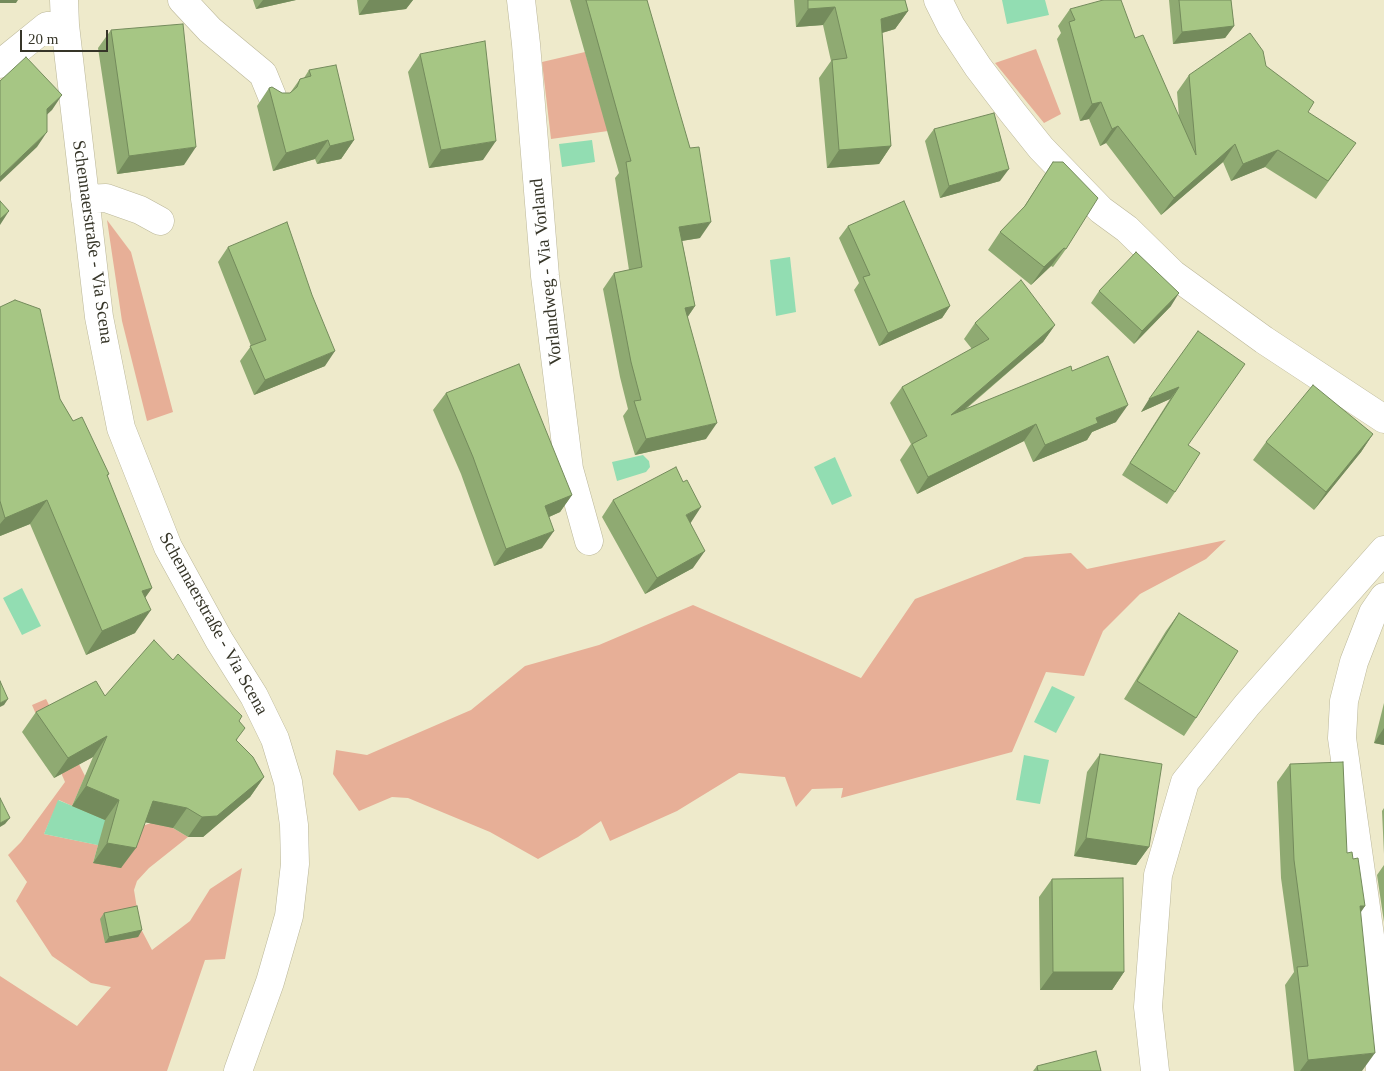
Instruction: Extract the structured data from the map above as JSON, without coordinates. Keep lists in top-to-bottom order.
{
  "streets": {
    "street": ["Schennaerstraße - Via Scena", "Vorlandweg - Via Vorland"]
  },
  "scale_bar": "20 m"
}
